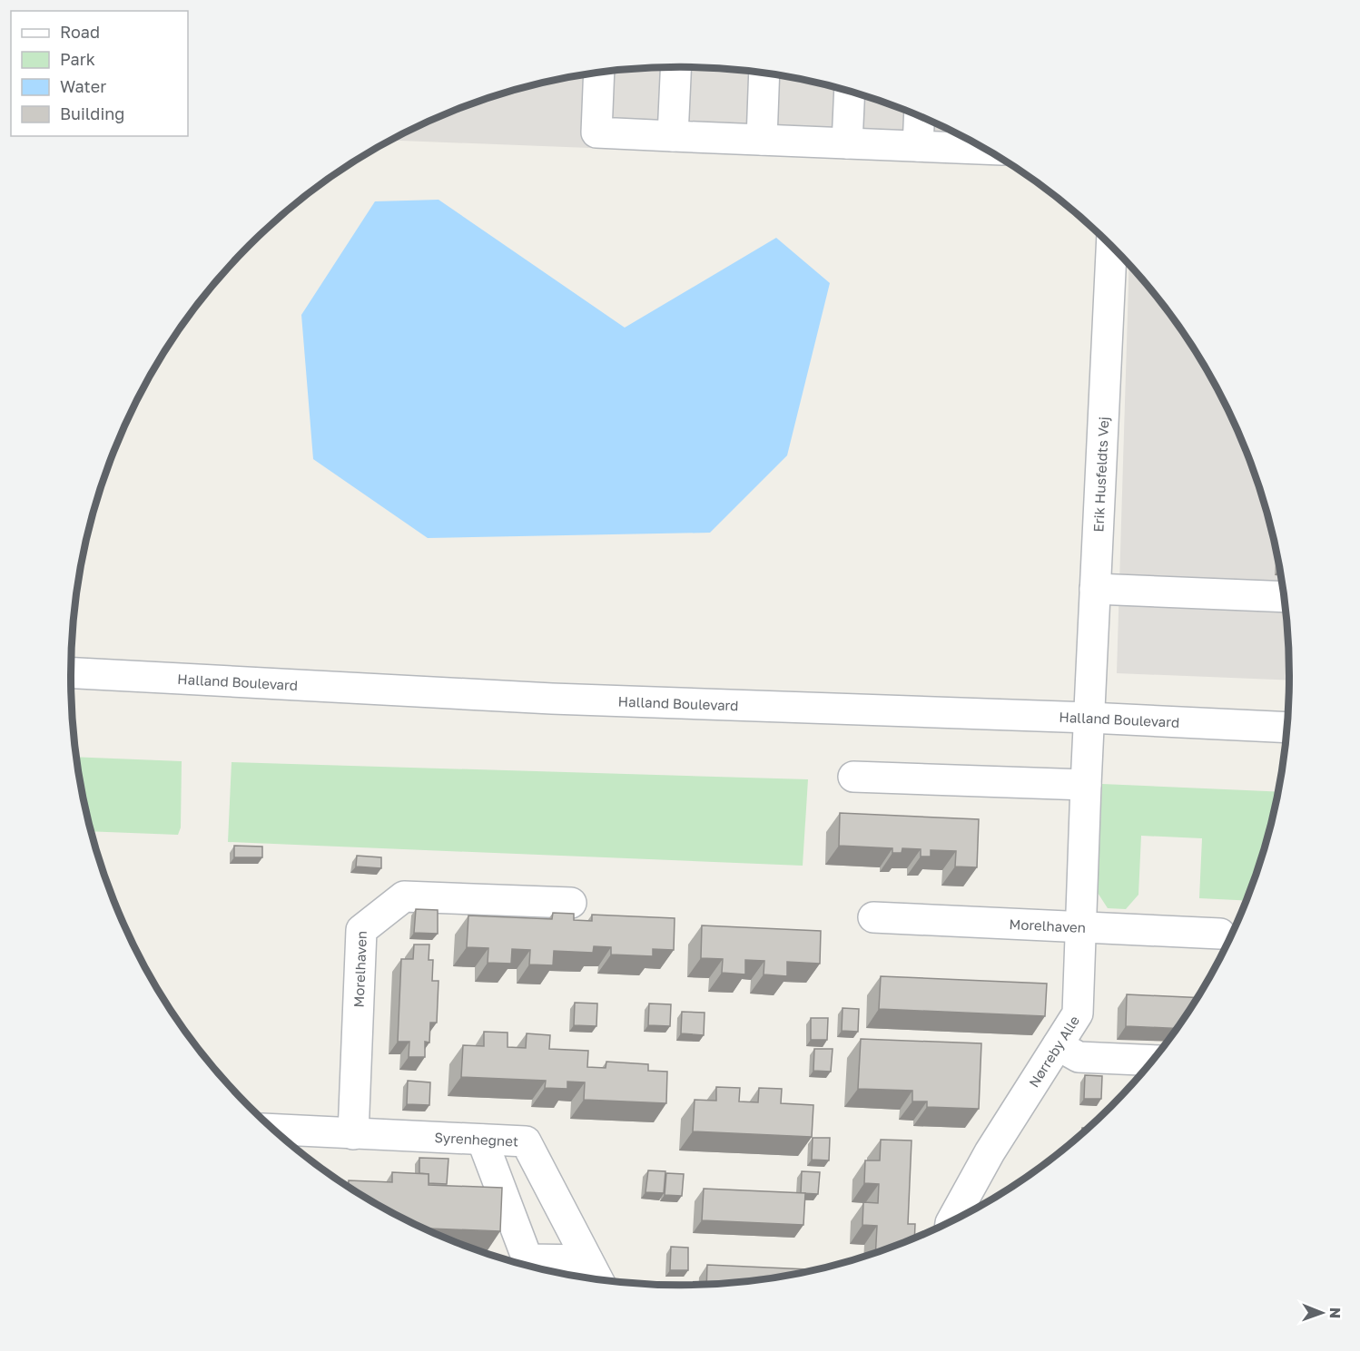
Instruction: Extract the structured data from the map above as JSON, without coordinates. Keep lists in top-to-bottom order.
{
  "streets": {
    "street": [
      "Erik Husfeldts Vej",
      "Halland Boulevard",
      "Morelhaven",
      "Nørreby Alle",
      "Syrenhegnet"
    ]
  },
  "crossings": [
    ["Erik Husfeldts Vej", "Halland Boulevard"],
    ["Erik Husfeldts Vej", "Nørreby Alle"],
    ["Halland Boulevard", "Nørreby Alle"],
    ["Morelhaven", "Nørreby Alle"],
    ["Morelhaven", "Syrenhegnet"]
  ],
  "legend": [
    "Road",
    "Park",
    "Water",
    "Building"
  ],
  "north": "right"
}
